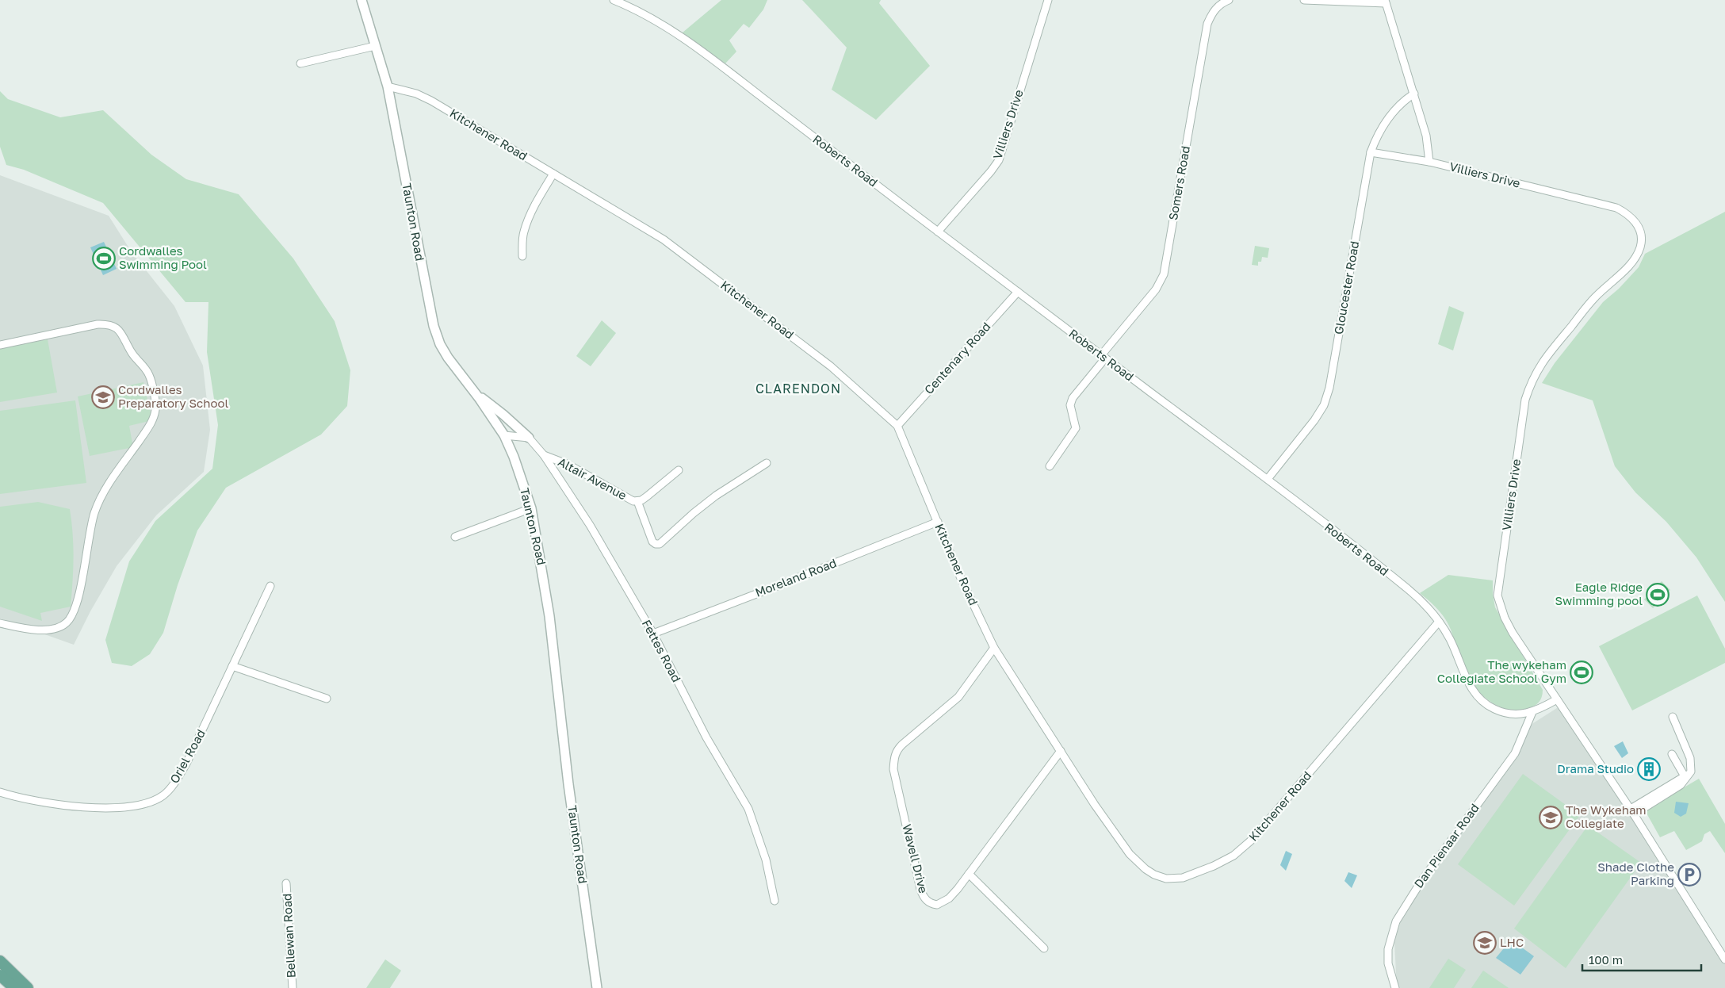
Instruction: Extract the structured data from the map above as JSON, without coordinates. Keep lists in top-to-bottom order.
{
  "streets": {
    "street": [
      "Villiers Drive",
      "Kitchener Road",
      "Roberts Road",
      "Somers Road",
      "Taunton Road",
      "Gloucester Road",
      "Centenary Road",
      "Altair Avenue",
      "Moreland Road",
      "Fettes Road",
      "Oriel Road",
      "Dan Pienaar Road",
      "Wavell Drive",
      "Bellewan Road"
    ]
  },
  "crossings": [
    ["Villiers Drive", "Roberts Road"],
    ["Villiers Drive", "Gloucester Road"],
    ["Kitchener Road", "Roberts Road"],
    ["Kitchener Road", "Taunton Road"],
    ["Kitchener Road", "Centenary Road"],
    ["Kitchener Road", "Moreland Road"],
    ["Kitchener Road", "Wavell Drive"],
    ["Roberts Road", "Somers Road"],
    ["Roberts Road", "Gloucester Road"],
    ["Roberts Road", "Centenary Road"],
    ["Roberts Road", "Dan Pienaar Road"],
    ["Altair Avenue", "Fettes Road"],
    ["Moreland Road", "Fettes Road"]
  ],
  "districts": ["CLARENDON"],
  "places": {
    "sports": ["Cordwalles Swimming Pool", "Eagle Ridge Swimming pool", "The wykeham Collegiate School Gym"],
    "school or university": ["Cordwalles Preparatory School", "The Wykeham Collegiate", "LHC"],
    "building": ["Drama Studio"],
    "parking": ["Shade Clothe Parking"]
  },
  "scale_bar": "100 m"
}
